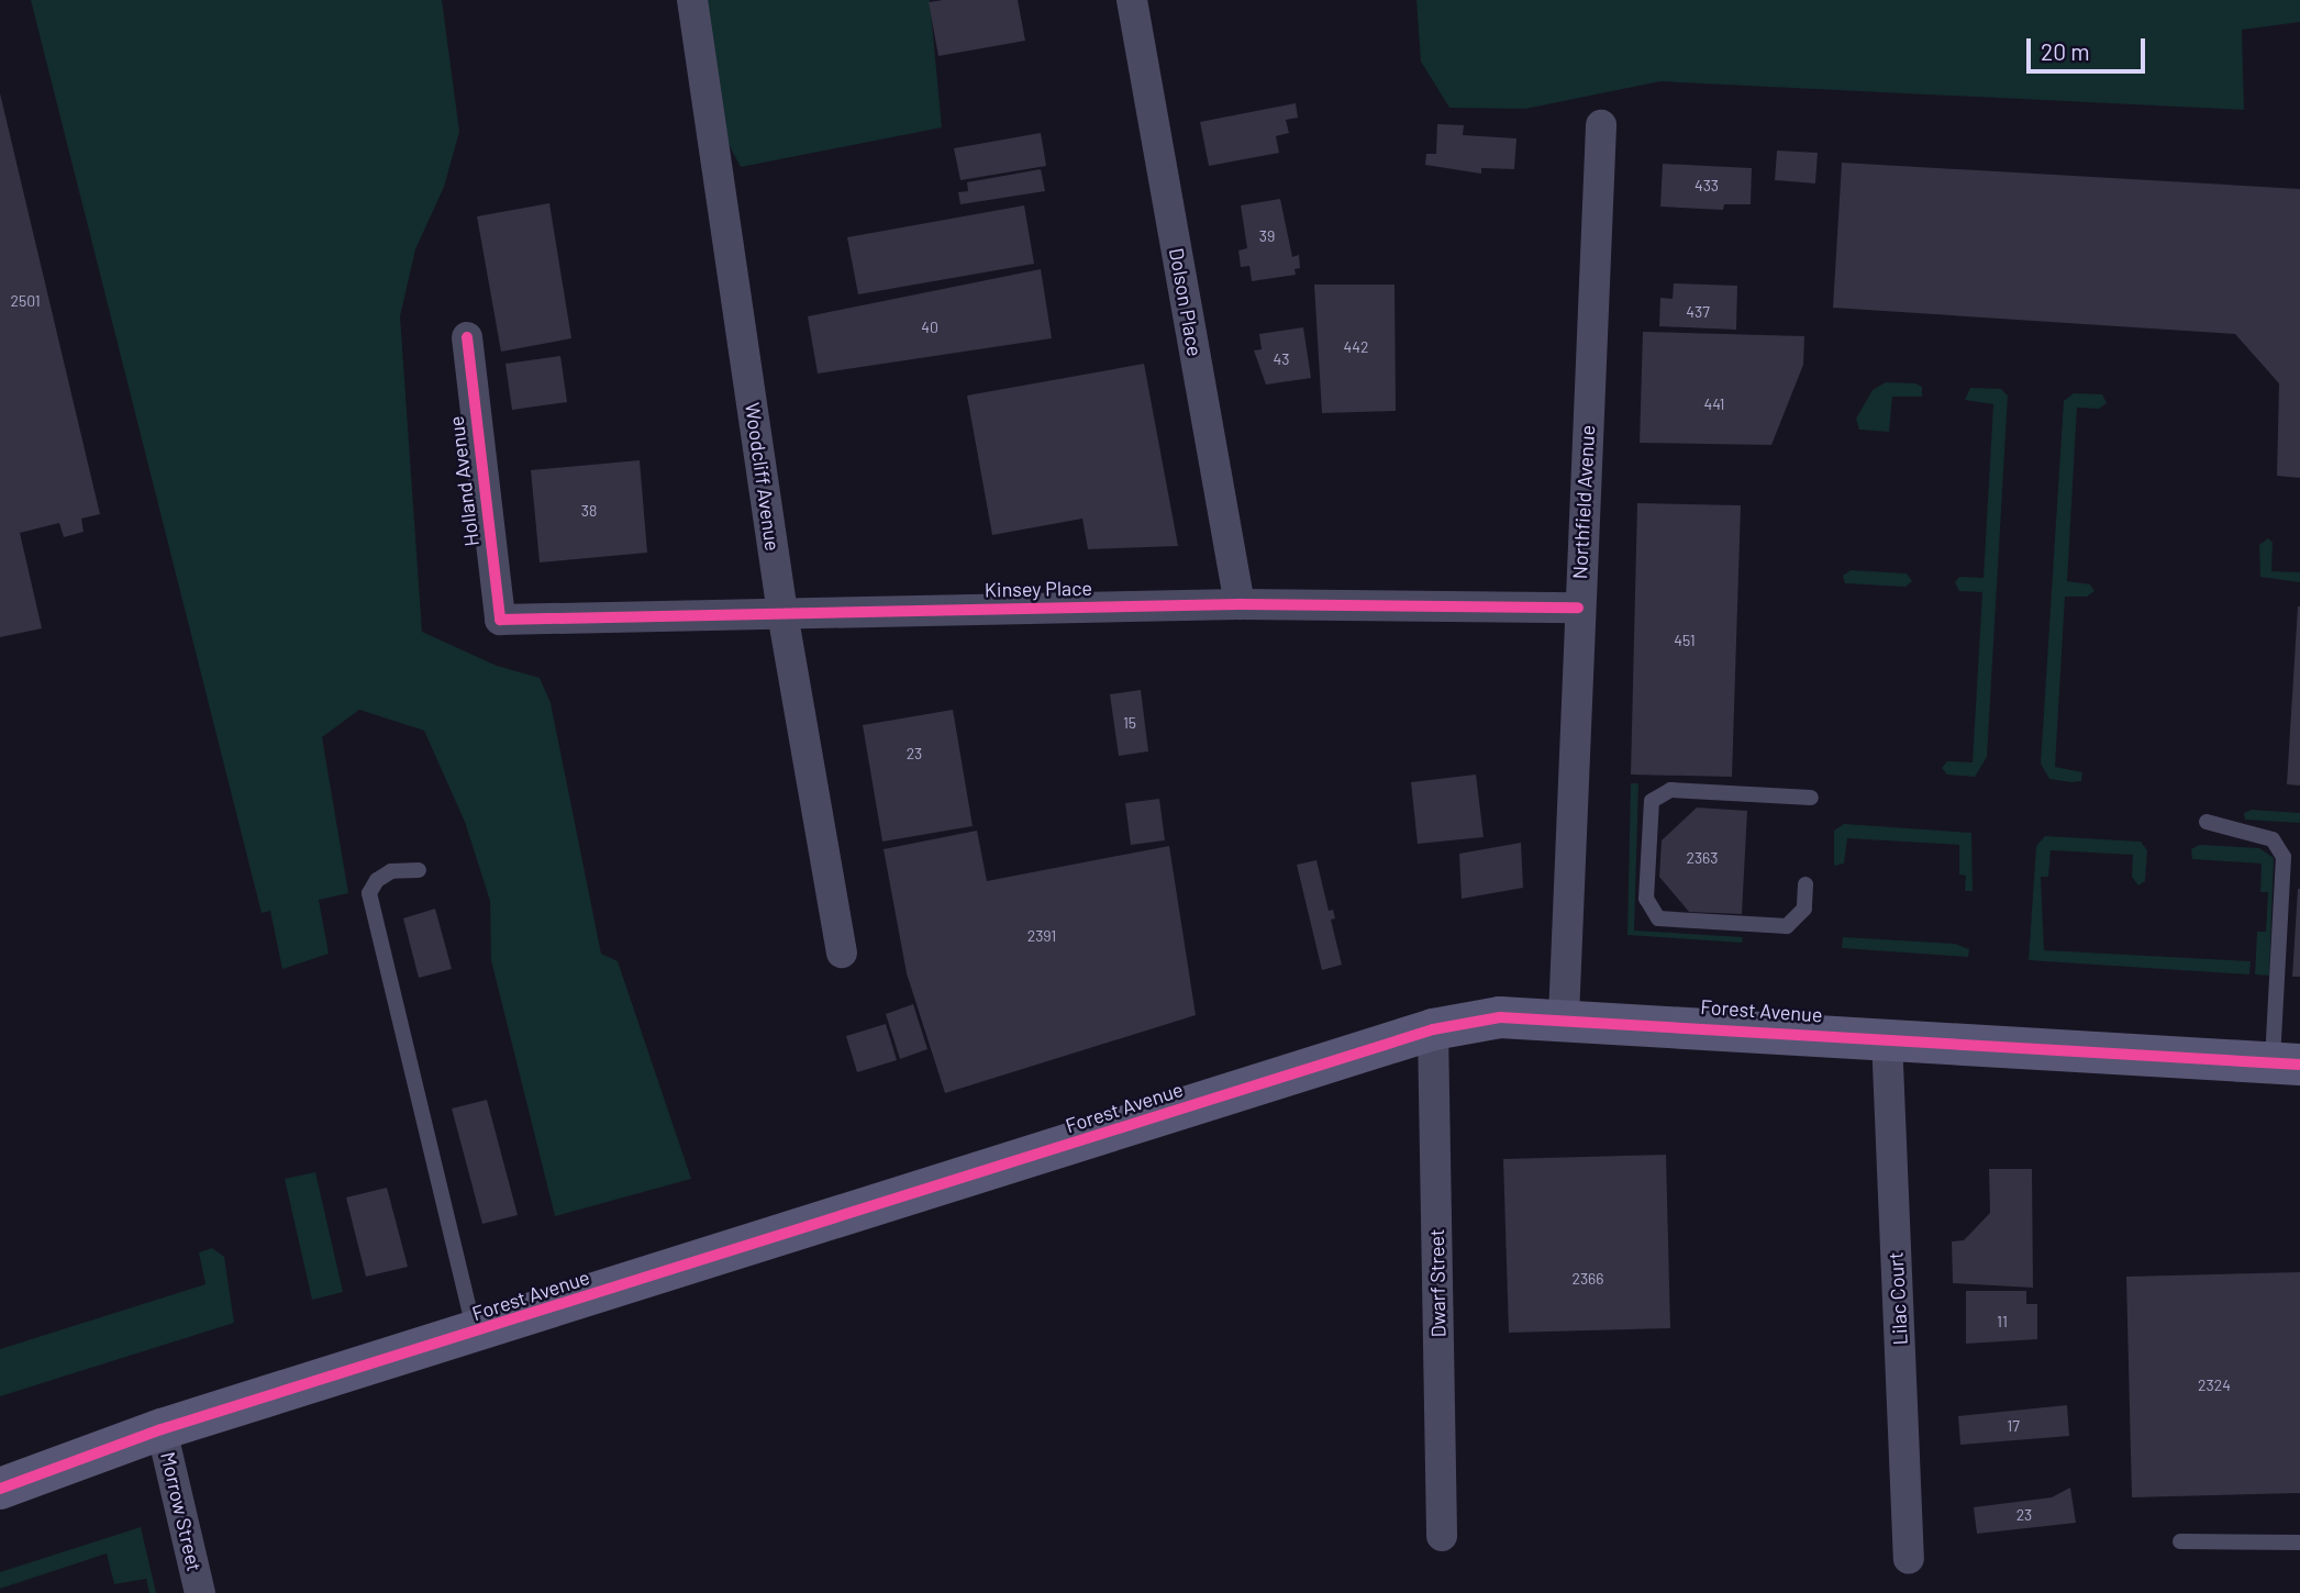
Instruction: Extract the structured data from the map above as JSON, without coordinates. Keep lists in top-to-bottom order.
{
  "streets": {
    "main road": ["Forest Avenue"],
    "street": [
      "Dolson Place",
      "Woodcliff Avenue",
      "Holland Avenue",
      "Northfield Avenue",
      "Kinsey Place",
      "Dwarf Street",
      "Lilac Court",
      "Morrow Street"
    ]
  },
  "crossings": [
    ["Dolson Place", "Kinsey Place"],
    ["Woodcliff Avenue", "Kinsey Place"],
    ["Holland Avenue", "Kinsey Place"],
    ["Northfield Avenue", "Kinsey Place"],
    ["Northfield Avenue", "Forest Avenue"],
    ["Forest Avenue", "Dwarf Street"],
    ["Forest Avenue", "Lilac Court"],
    ["Forest Avenue", "Morrow Street"]
  ],
  "house_numbers": [
    "433",
    "39",
    "2501",
    "437",
    "40",
    "442",
    "43",
    "441",
    "38",
    "451",
    "15",
    "23",
    "2363",
    "2391",
    "2366",
    "11",
    "2324",
    "17",
    "23"
  ],
  "scale_bar": "20 m"
}
